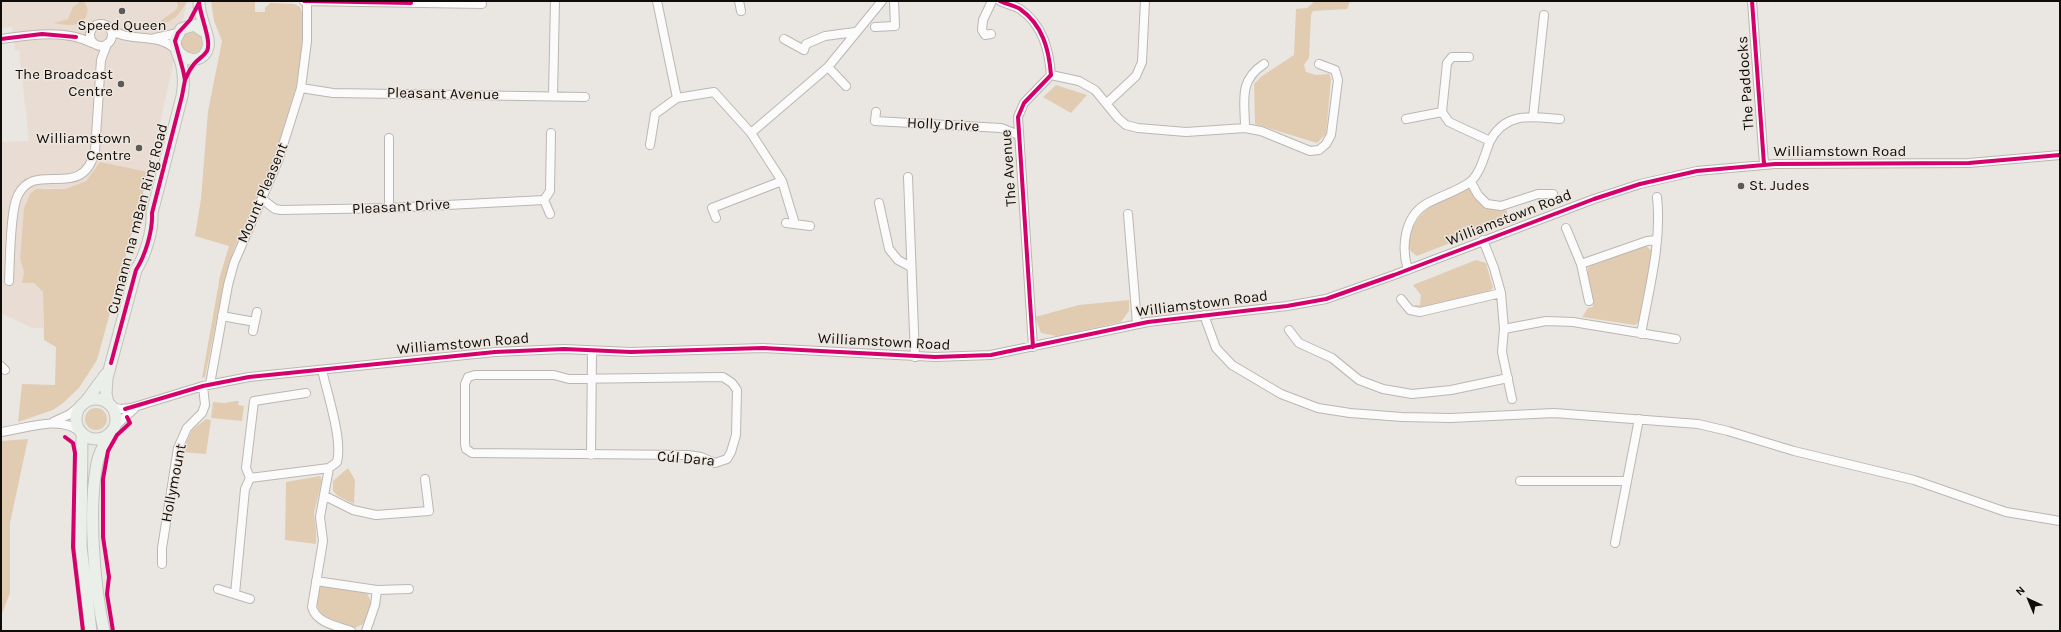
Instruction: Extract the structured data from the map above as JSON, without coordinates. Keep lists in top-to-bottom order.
{
  "streets": {
    "main road": ["Cumann na mBan Ring Road"],
    "street": [
      "The Paddocks",
      "Pleasant Avenue",
      "Holly Drive",
      "Williamstown Road",
      "The Avenue",
      "Mount Pleasent",
      "Pleasant Drive",
      "Cúl Dara",
      "Hollymount"
    ]
  },
  "crossings": [
    ["The Paddocks", "Williamstown Road"],
    ["Pleasant Avenue", "Mount Pleasent"],
    ["Holly Drive", "The Avenue"],
    ["Williamstown Road", "The Avenue"],
    ["Williamstown Road", "Mount Pleasent"],
    ["Williamstown Road", "Cumann na mBan Ring Road"],
    ["Williamstown Road", "Hollymount"],
    ["Mount Pleasent", "Pleasant Drive"],
    ["Mount Pleasent", "Hollymount"]
  ],
  "places": [
    "Speed Queen",
    "The Broadcast Centre",
    "Williamstown Centre",
    "St. Judes"
  ],
  "north": "top left"
}
